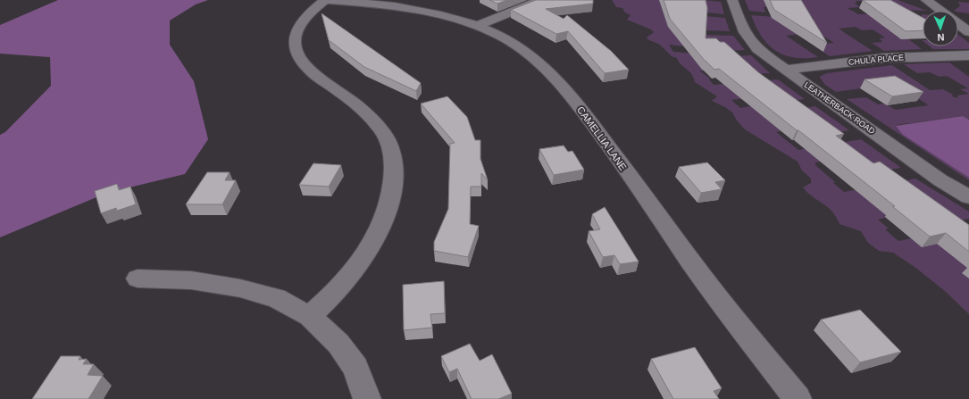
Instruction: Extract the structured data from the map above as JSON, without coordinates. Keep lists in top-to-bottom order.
{
  "streets": {
    "street": ["CHULA PLACE", "LEATHERBACK ROAD", "CAMELLIA LANE"]
  },
  "crossings": [
    ["CHULA PLACE", "LEATHERBACK ROAD"]
  ],
  "north": "bottom"
}
